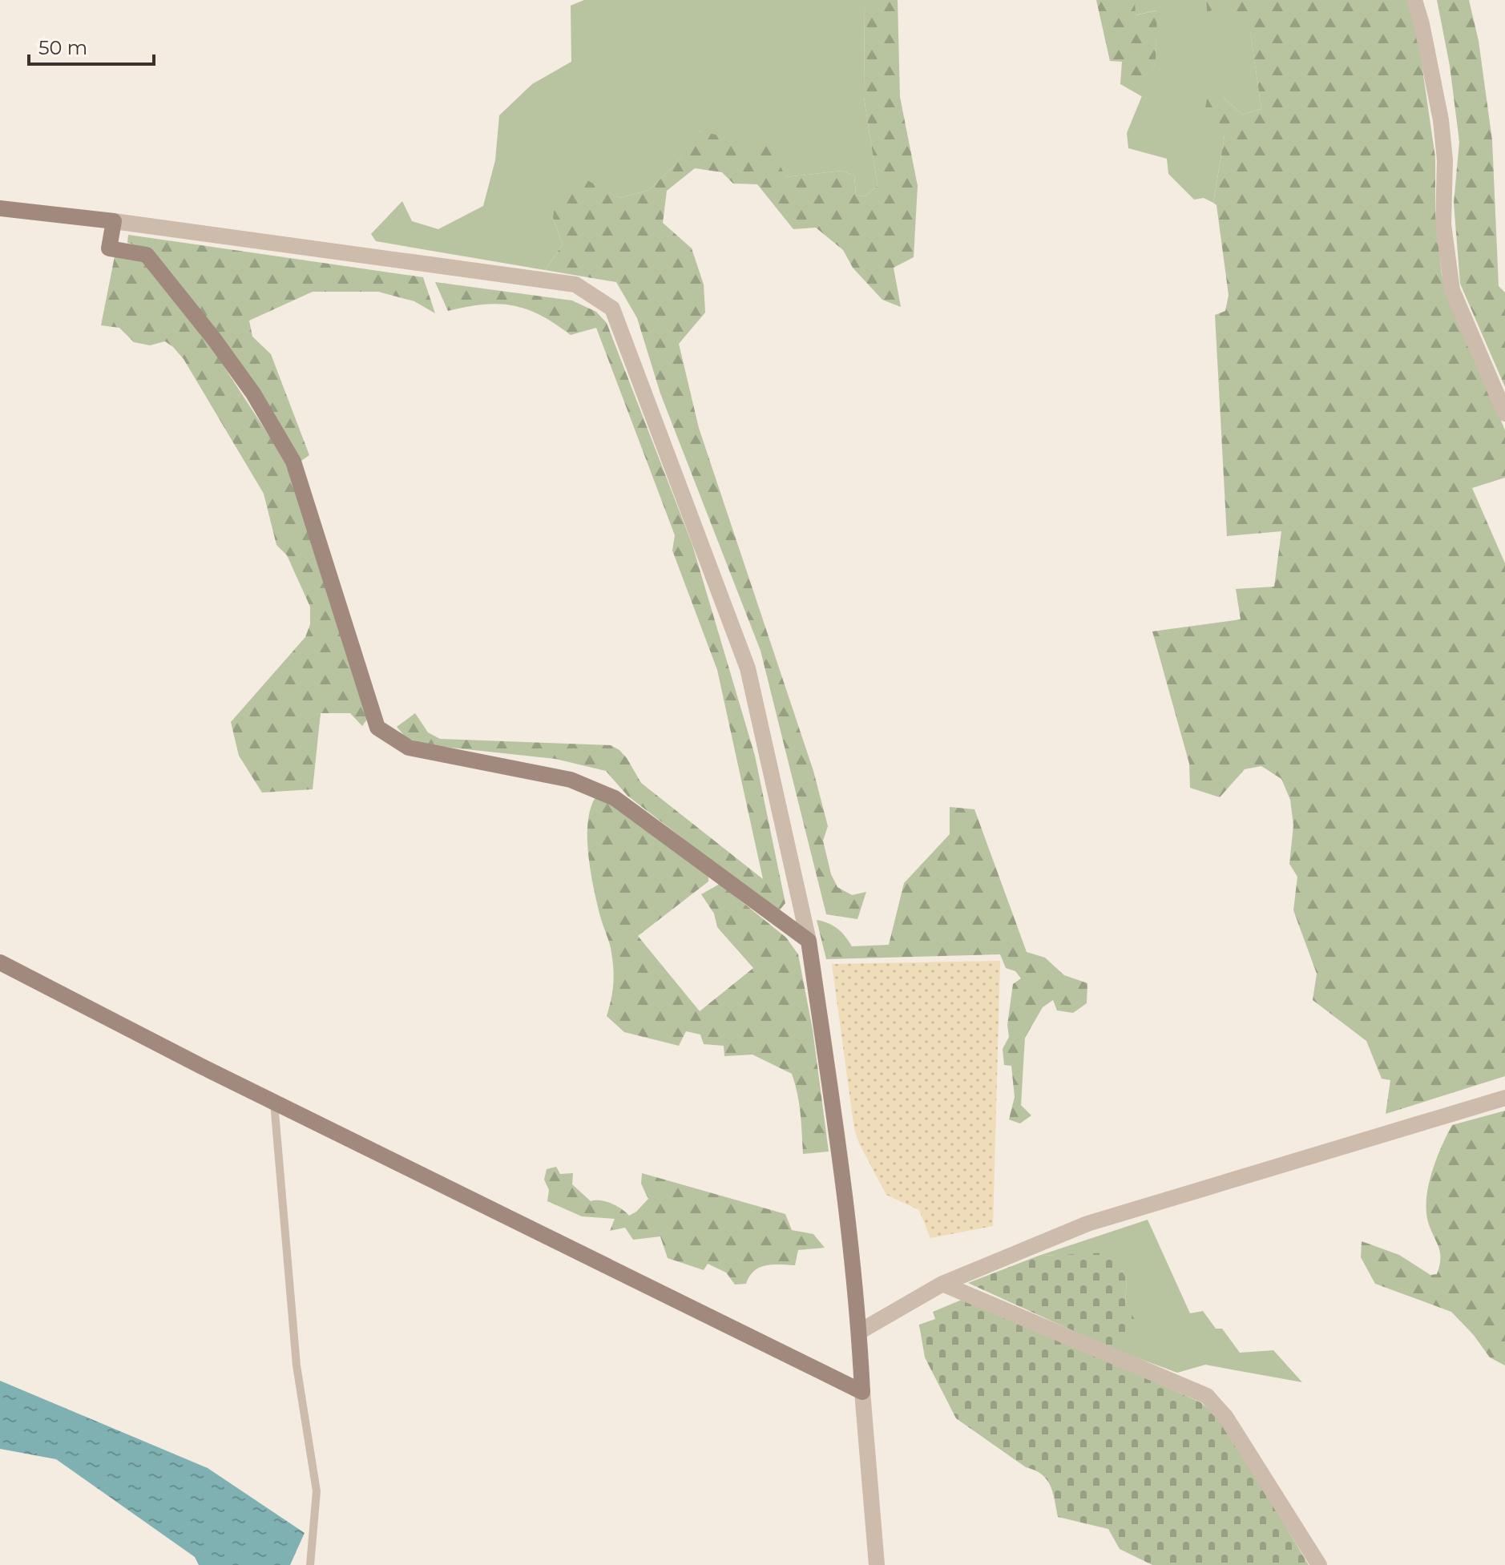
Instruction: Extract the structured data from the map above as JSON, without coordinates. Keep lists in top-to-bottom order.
{
  "scale_bar": "50 m"
}
